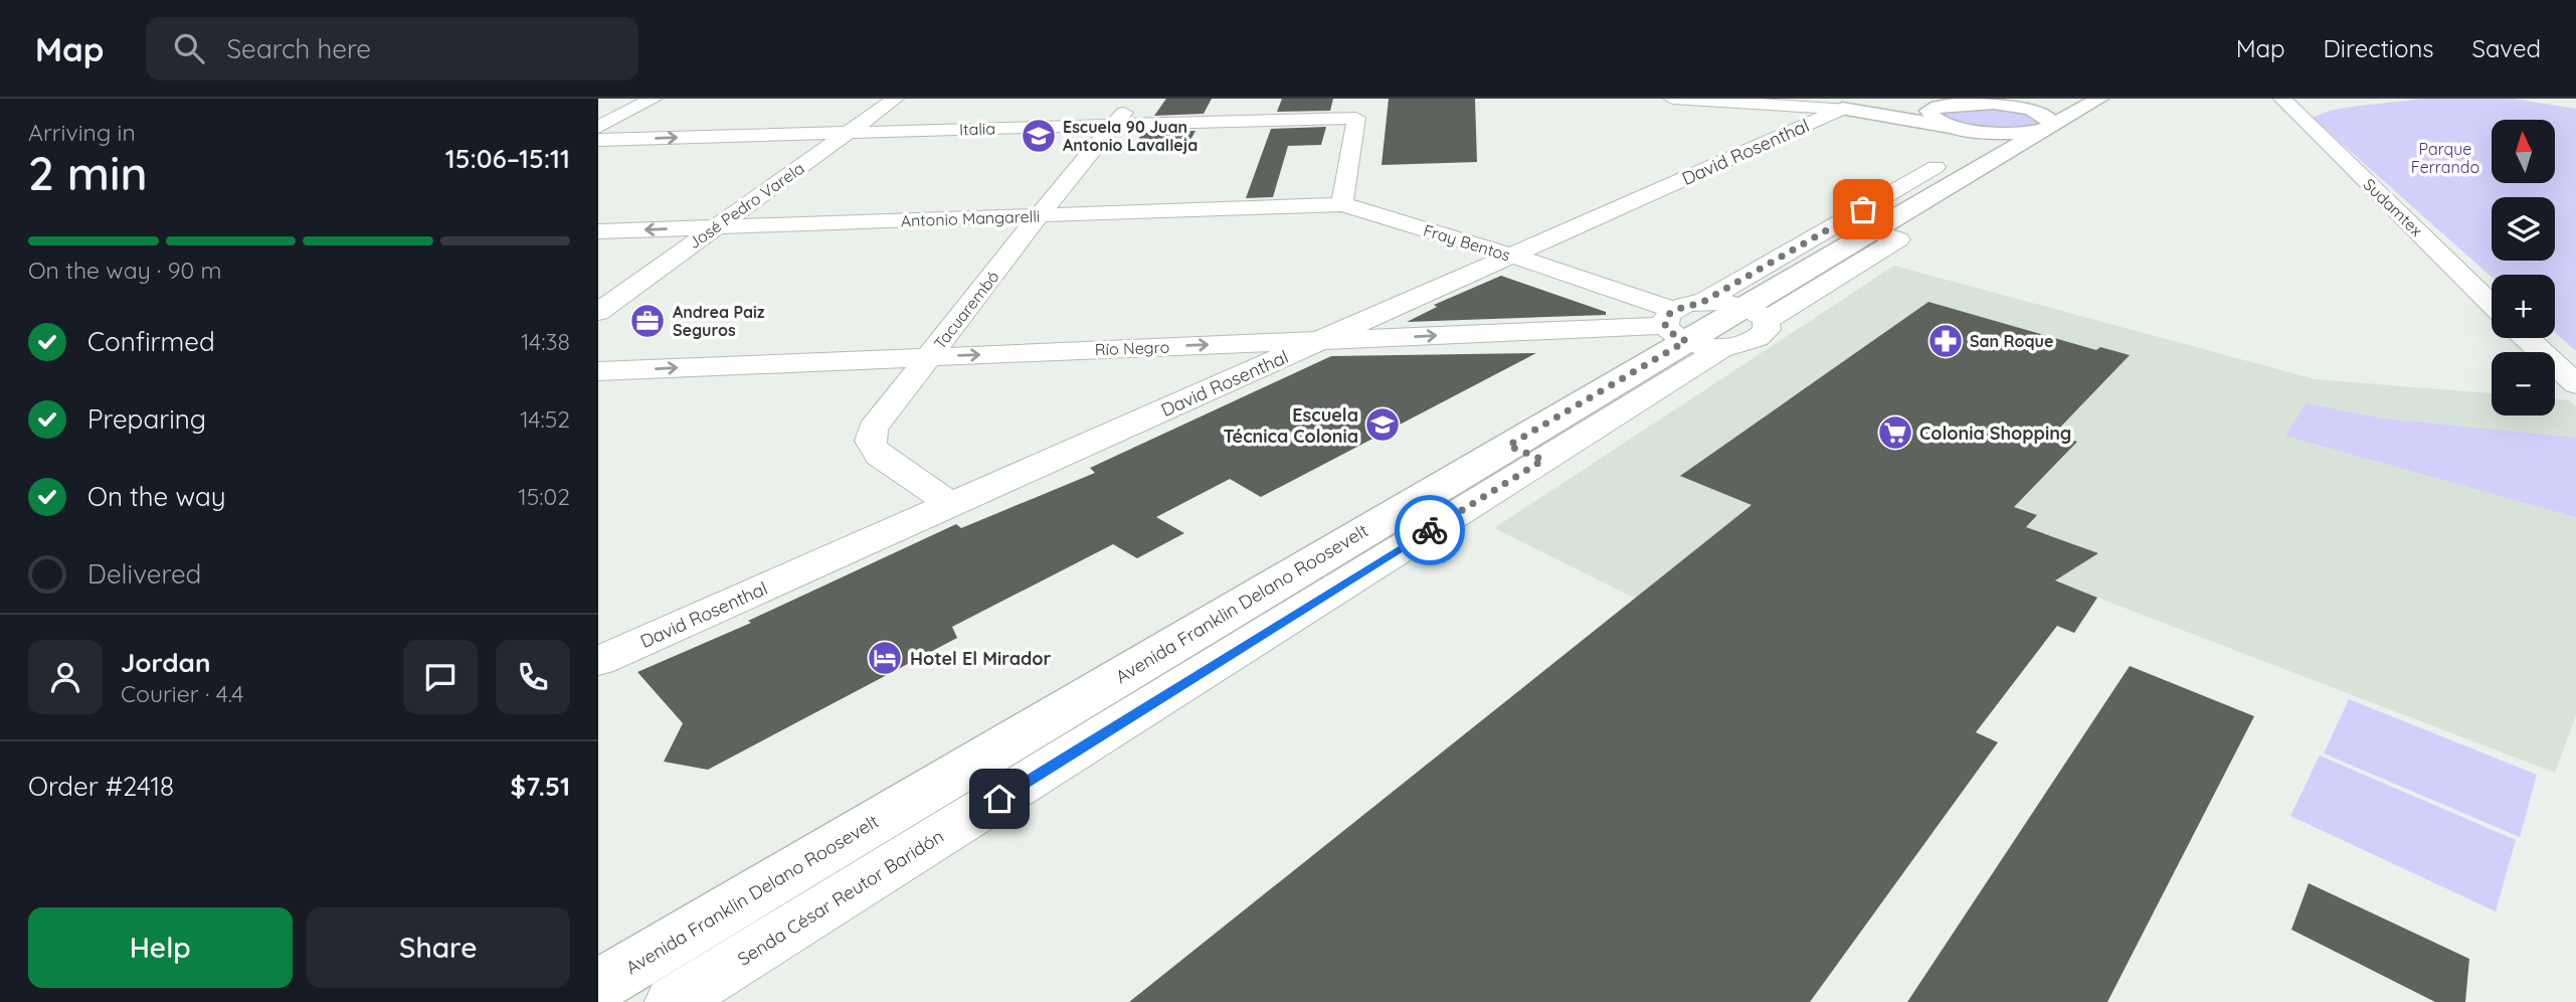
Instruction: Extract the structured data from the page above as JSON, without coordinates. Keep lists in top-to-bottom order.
{
  "streets": {
    "main road": ["Avenida Franklin Delano Roosevelt"],
    "street": [
      "Italia",
      "David Rosenthal",
      "José Pedro Varela",
      "Sudamtex",
      "Antonio Mangarelli",
      "Fray Bentos",
      "Tacuarembó",
      "Río Negro",
      "Senda César Reutor Baridón"
    ]
  },
  "crossings": [
    ["Italia", "José Pedro Varela"],
    ["Italia", "Antonio Mangarelli"],
    ["Italia", "Fray Bentos"],
    ["Italia", "Tacuarembó"],
    ["David Rosenthal", "Fray Bentos"],
    ["David Rosenthal", "Tacuarembó"],
    ["David Rosenthal", "Río Negro"],
    ["José Pedro Varela", "Antonio Mangarelli"],
    ["Antonio Mangarelli", "Fray Bentos"],
    ["Antonio Mangarelli", "Tacuarembó"],
    ["Fray Bentos", "Río Negro"],
    ["Fray Bentos", "Avenida Franklin Delano Roosevelt"],
    ["Tacuarembó", "Río Negro"],
    ["Río Negro", "Avenida Franklin Delano Roosevelt"],
    ["Avenida Franklin Delano Roosevelt", "Senda César Reutor Baridón"]
  ],
  "one_way": ["Río Negro"],
  "parks": ["Parque Ferrando"],
  "places": {
    "school or university": ["Escuela 90 Juan Antonio Lavalleja", "Escuela Técnica Colonia"],
    "office": ["Andrea Paiz Seguros"],
    "pharmacy": ["San Roque"],
    "supermarket": ["Colonia Shopping"],
    "hotel": ["Hotel El Mirador"]
  },
  "north": "top",
  "page": {
    "header": "Map",
    "search": "Search here",
    "nav": ["Map", "Directions", "Saved"],
    "heading": ["2 min", "Arriving in", "15:06–15:11"],
    "panel": [
      "Jordan",
      "Courier · 4.4",
      "Order #2418",
      "$7.51"
    ],
    "map_buttons": ["+", "−"],
    "bar": "On the way · 90 m",
    "list": [
      ["Confirmed", "14:38"],
      ["Preparing", "14:52"],
      ["On the way", "15:02"],
      "Delivered"
    ],
    "buttons": ["Help", "Share"]
  }
}
